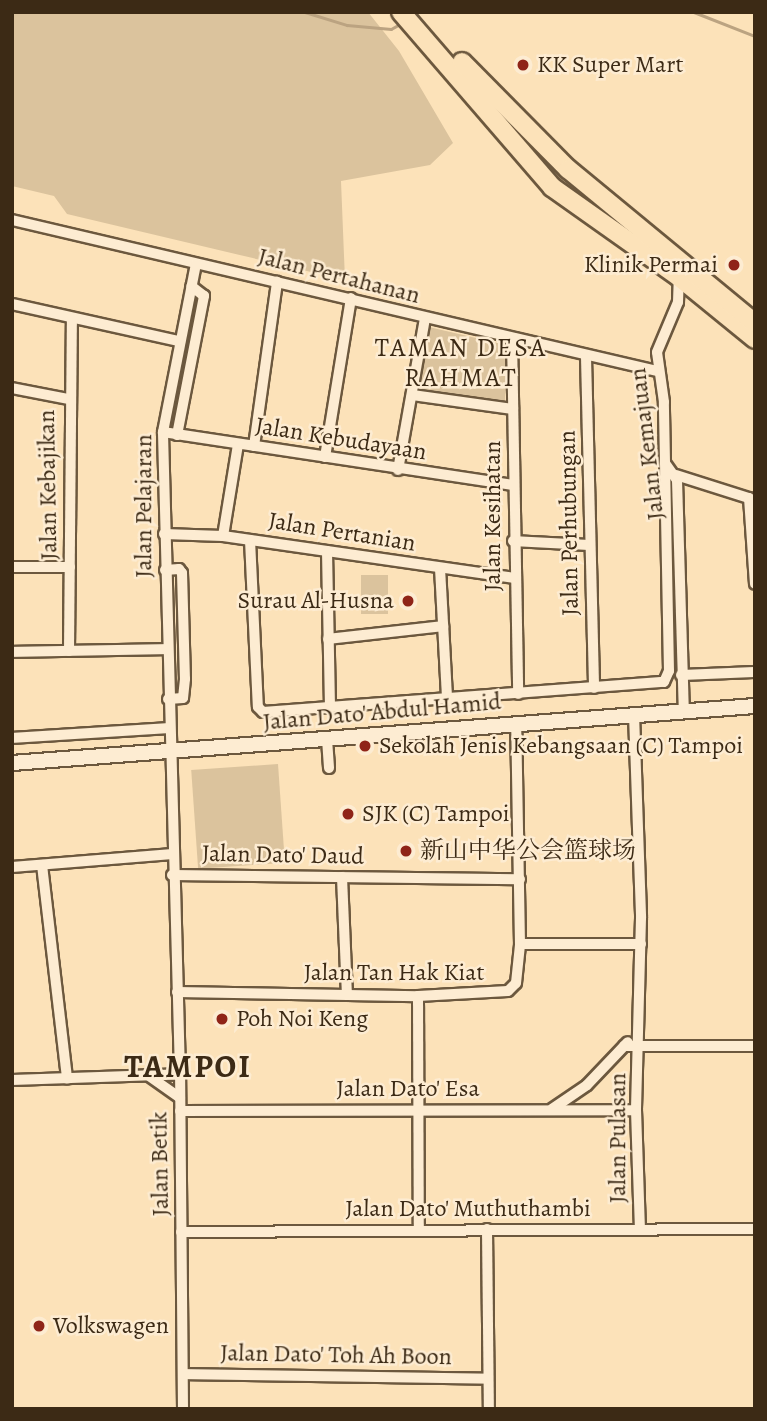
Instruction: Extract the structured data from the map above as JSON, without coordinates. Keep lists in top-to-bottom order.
{
  "streets": {
    "street": [
      "Jalan Pertahanan",
      "Jalan Kebudayaan",
      "Jalan Kemajuan",
      "Jalan Kebajikan",
      "Jalan Pelajaran",
      "Jalan Kesihatan",
      "Jalan Perhubungan",
      "Jalan Pertanian",
      "Jalan Dato' Abdul Hamid",
      "Jalan Dato' Daud",
      "Jalan Tan Hak Kiat",
      "Jalan Dato' Esa",
      "Jalan Pulasan",
      "Jalan Betik",
      "Jalan Dato' Muthuthambi",
      "Jalan Dato' Toh Ah Boon"
    ]
  },
  "crossings": [
    ["Jalan Pertahanan", "Jalan Kemajuan"],
    ["Jalan Pertahanan", "Jalan Pelajaran"],
    ["Jalan Pertahanan", "Jalan Kesihatan"],
    ["Jalan Pertahanan", "Jalan Perhubungan"],
    ["Jalan Kebudayaan", "Jalan Pelajaran"],
    ["Jalan Kebudayaan", "Jalan Kesihatan"],
    ["Jalan Kemajuan", "Jalan Dato' Abdul Hamid"],
    ["Jalan Pelajaran", "Jalan Pertanian"],
    ["Jalan Pelajaran", "Jalan Dato' Abdul Hamid"],
    ["Jalan Pelajaran", "Jalan Betik"],
    ["Jalan Kesihatan", "Jalan Pertanian"],
    ["Jalan Dato' Abdul Hamid", "Jalan Tan Hak Kiat"],
    ["Jalan Dato' Abdul Hamid", "Jalan Betik"],
    ["Jalan Dato' Daud", "Jalan Tan Hak Kiat"],
    ["Jalan Dato' Daud", "Jalan Betik"],
    ["Jalan Tan Hak Kiat", "Jalan Betik"],
    ["Jalan Dato' Esa", "Jalan Pulasan"],
    ["Jalan Dato' Esa", "Jalan Betik"],
    ["Jalan Pulasan", "Jalan Dato' Muthuthambi"],
    ["Jalan Betik", "Jalan Dato' Muthuthambi"],
    ["Jalan Betik", "Jalan Dato' Toh Ah Boon"]
  ],
  "districts": ["TAMAN DESA RAHMAT", "TAMPOI"],
  "places": [
    "KK Super Mart",
    "Klinik Permai",
    "Surau Al-Husna",
    "Sekolah Jenis Kebangsaan (C) Tampoi",
    "SJK (C) Tampoi",
    "新山中华公会篮球场",
    "Poh Noi Keng",
    "Volkswagen"
  ]
}
